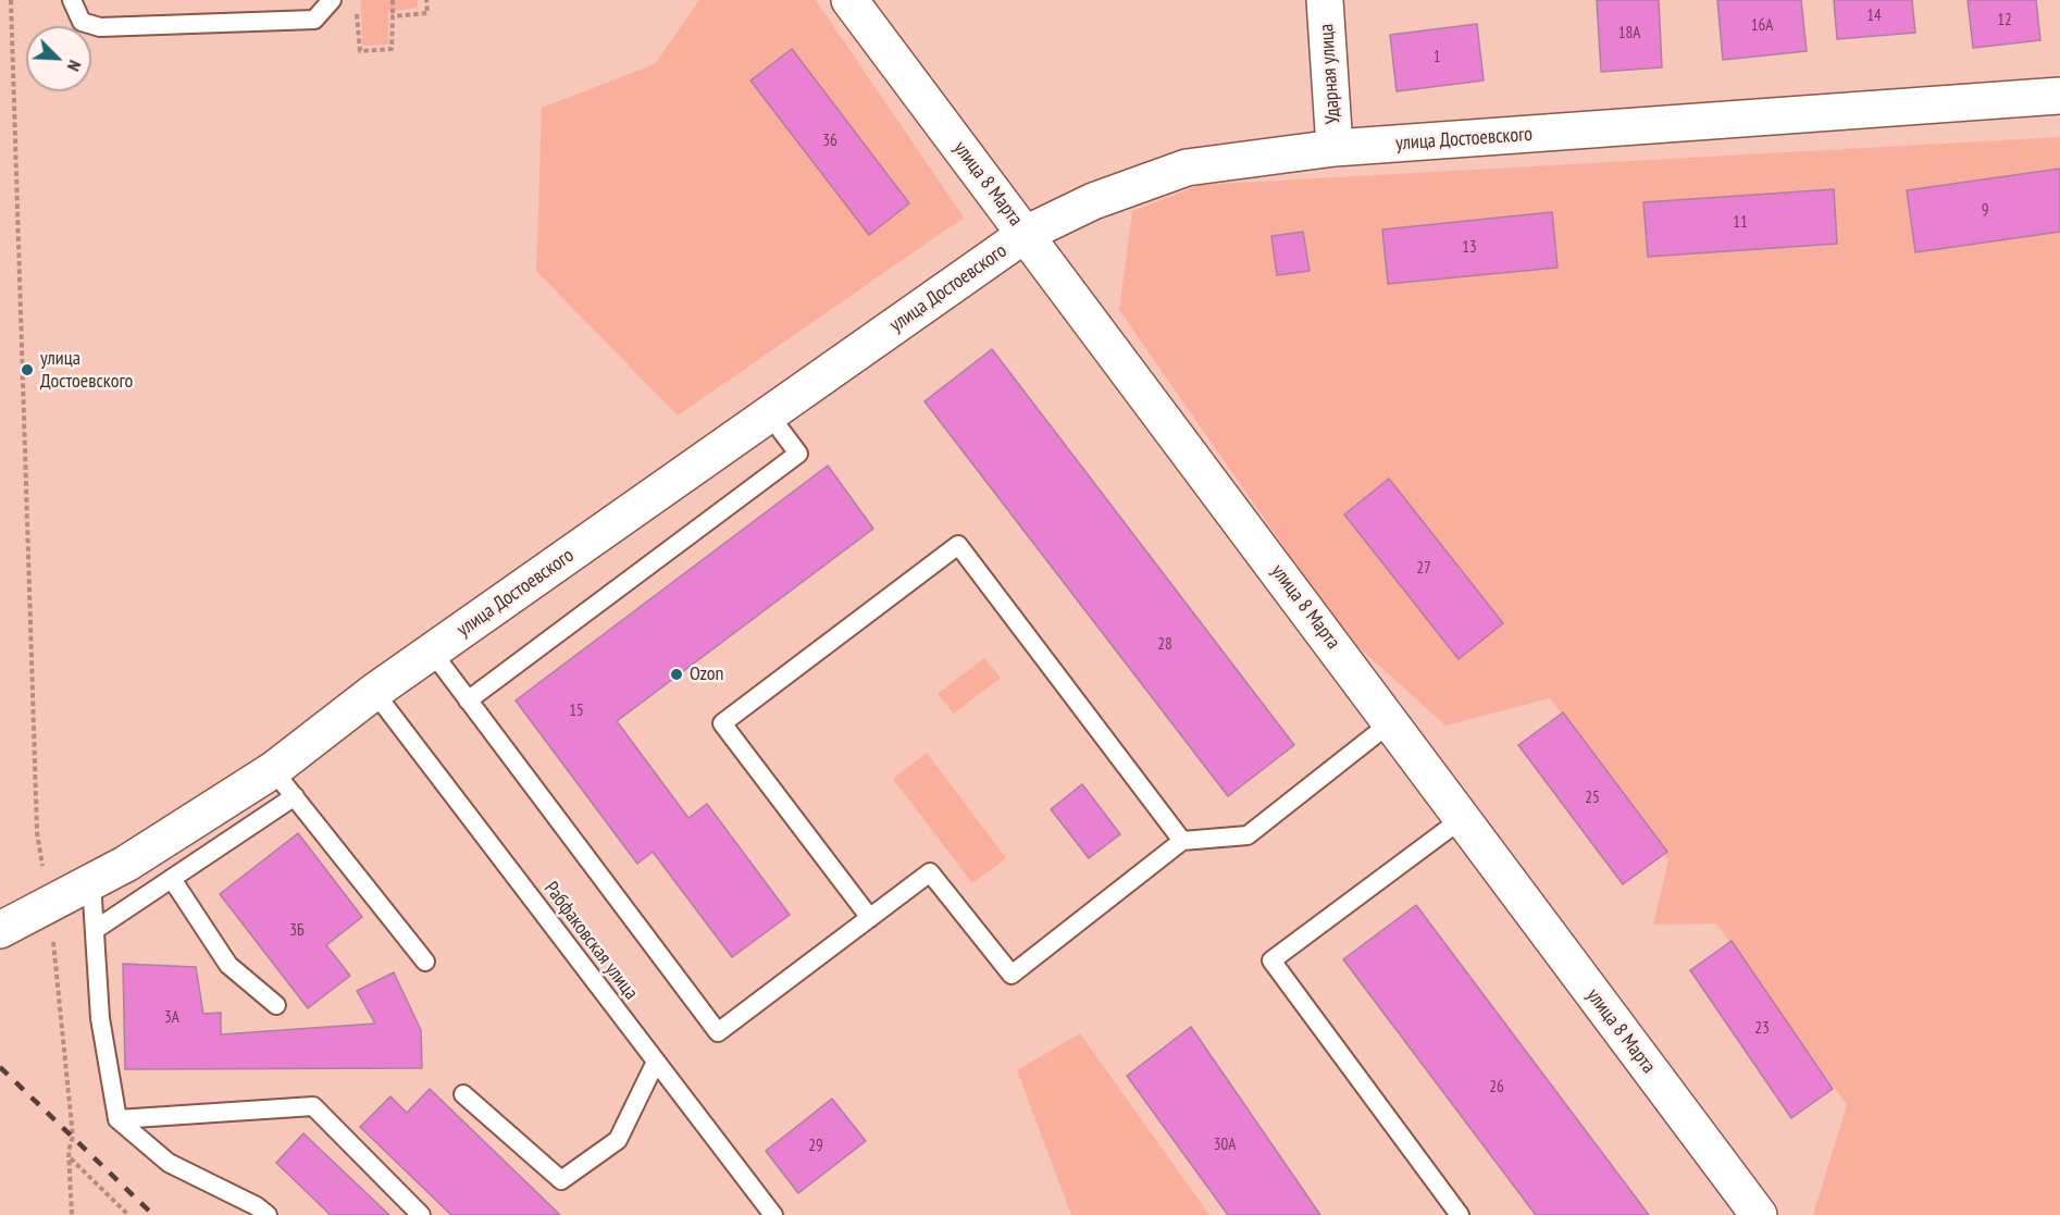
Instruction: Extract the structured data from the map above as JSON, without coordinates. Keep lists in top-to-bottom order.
{
  "streets": {
    "street": ["Ударная улица", "улица Достоевского", "улица 8 Марта"],
    "lane": ["Рабфаковская улица"]
  },
  "crossings": [
    ["Ударная улица", "улица Достоевского"],
    ["улица Достоевского", "улица 8 Марта"],
    ["улица Достоевского", "Рабфаковская улица"]
  ],
  "places": ["улица Достоевского", "Ozon"],
  "house_numbers": [
    "14",
    "12",
    "16А",
    "18А",
    "1",
    "36",
    "9",
    "11",
    "13",
    "27",
    "28",
    "15",
    "25",
    "3Б",
    "3А",
    "23",
    "26",
    "30А",
    "29"
  ],
  "north": "bottom right"
}
